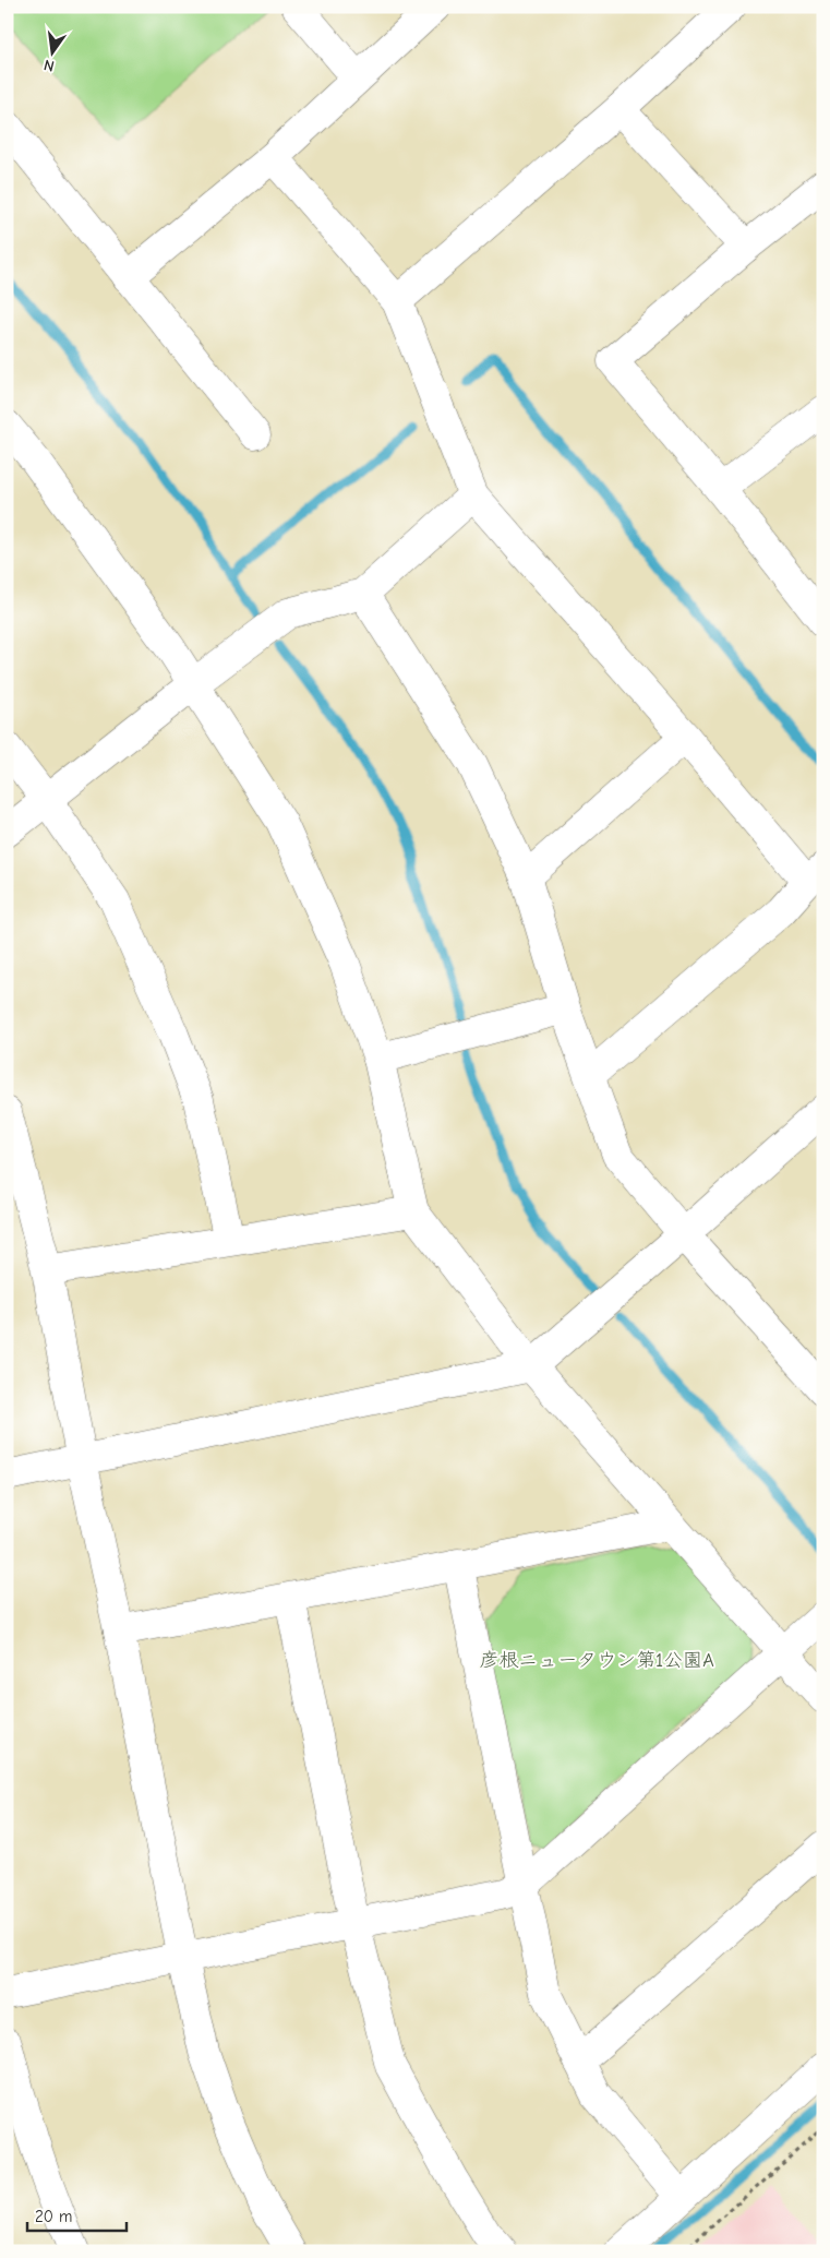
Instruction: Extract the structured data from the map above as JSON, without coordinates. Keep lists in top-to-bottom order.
{
  "parks": ["彦根ニュータウン第1公園A"],
  "scale_bar": "20 m",
  "north": "bottom"
}
